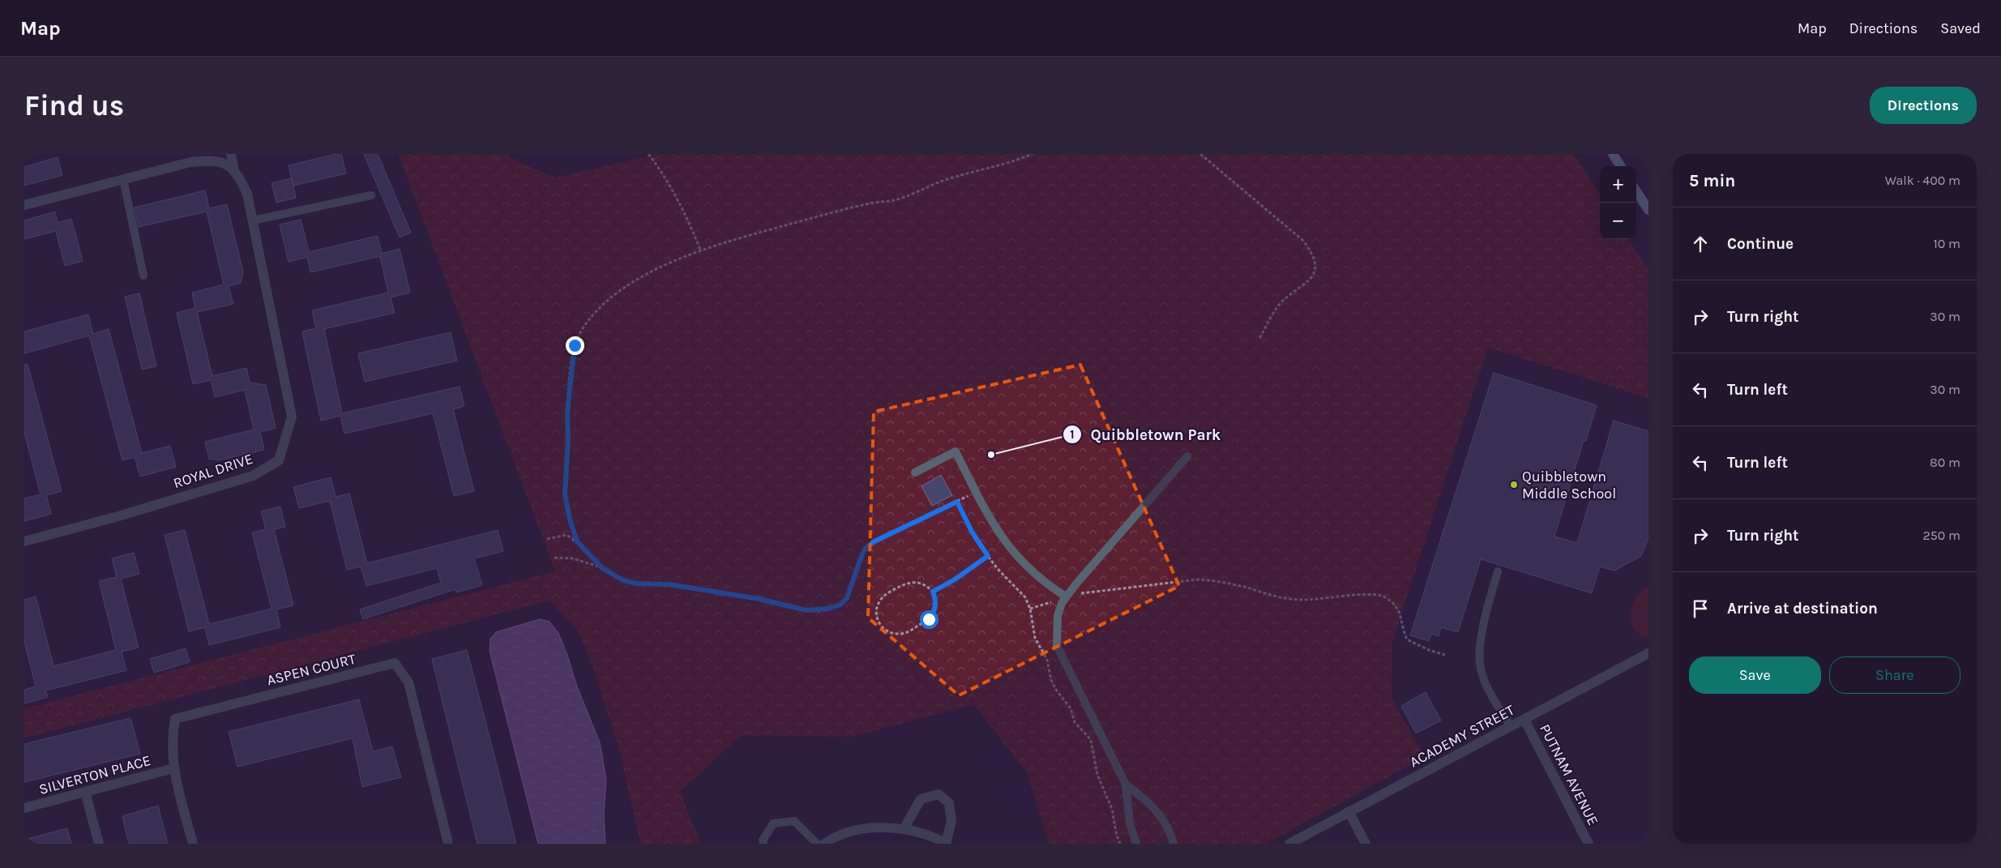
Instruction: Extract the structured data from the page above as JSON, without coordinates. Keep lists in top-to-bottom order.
{
  "streets": {
    "street": [
      "ROYAL DRIVE",
      "ASPEN COURT",
      "ACADEMY STREET",
      "SILVERTON PLACE",
      "PUTNAM AVENUE"
    ]
  },
  "crossings": [
    ["ASPEN COURT", "SILVERTON PLACE"],
    ["ACADEMY STREET", "PUTNAM AVENUE"]
  ],
  "places": ["Quibbletown Park", "Quibbletown Middle School"],
  "page": {
    "header": "Map",
    "nav": ["Map", "Directions", "Saved"],
    "buttons": [
      "Directions",
      ["Save", "Share"]
    ],
    "title": "Find us",
    "heading": ["5 min", "Walk · 400 m"],
    "map_buttons": ["+", "−"],
    "list": [
      ["Continue", "10 m"],
      ["Turn right", "30 m"],
      ["Turn left", "30 m"],
      ["Turn left", "80 m"],
      ["Turn right", "250 m"],
      "Arrive at destination"
    ]
  }
}
